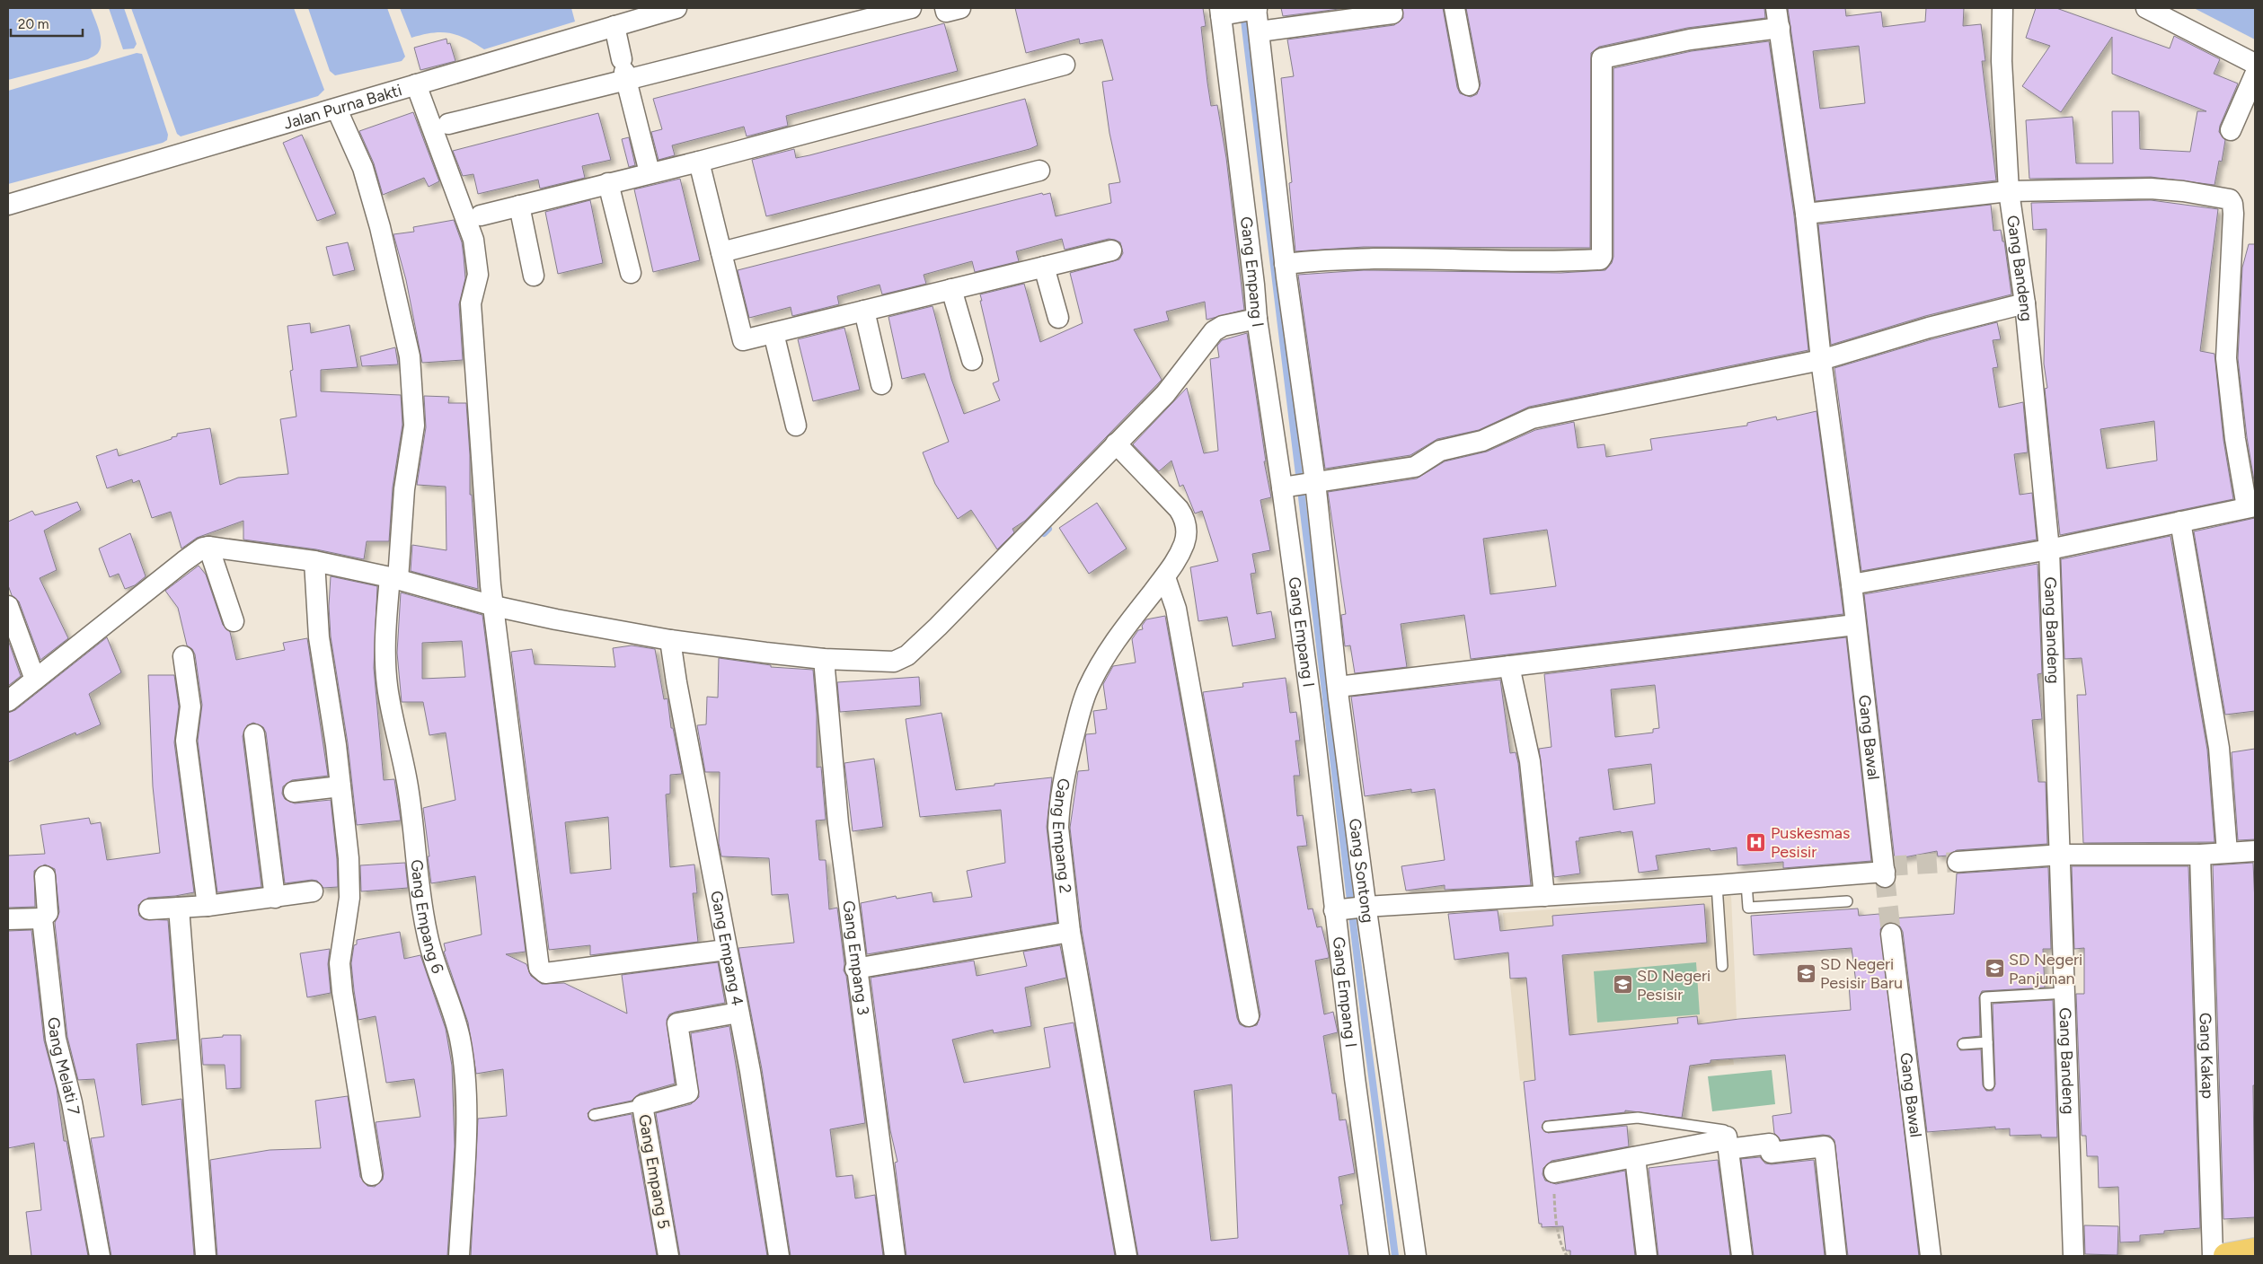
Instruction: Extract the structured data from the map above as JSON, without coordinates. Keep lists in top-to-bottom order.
{
  "streets": {
    "street": [
      "Jalan Purna Bakti",
      "Gang Bandeng",
      "Gang Empang I",
      "Gang Bawal",
      "Gang Empang 2",
      "Gang Sontong",
      "Gang Empang 6",
      "Gang Empang 4",
      "Gang Empang 3",
      "Gang Kakap",
      "Gang Melati 7",
      "Gang Empang 5"
    ]
  },
  "crossings": [
    ["Jalan Purna Bakti", "Gang Empang 6"],
    ["Gang Empang I", "Gang Sontong"],
    ["Gang Empang 4", "Gang Empang 5"]
  ],
  "places": {
    "hospital": ["Puskesmas Pesisir"],
    "school or university": ["SD Negeri Panjunan", "SD Negeri Pesisir Baru", "SD Negeri Pesisir"]
  },
  "scale_bar": "20 m"
}
